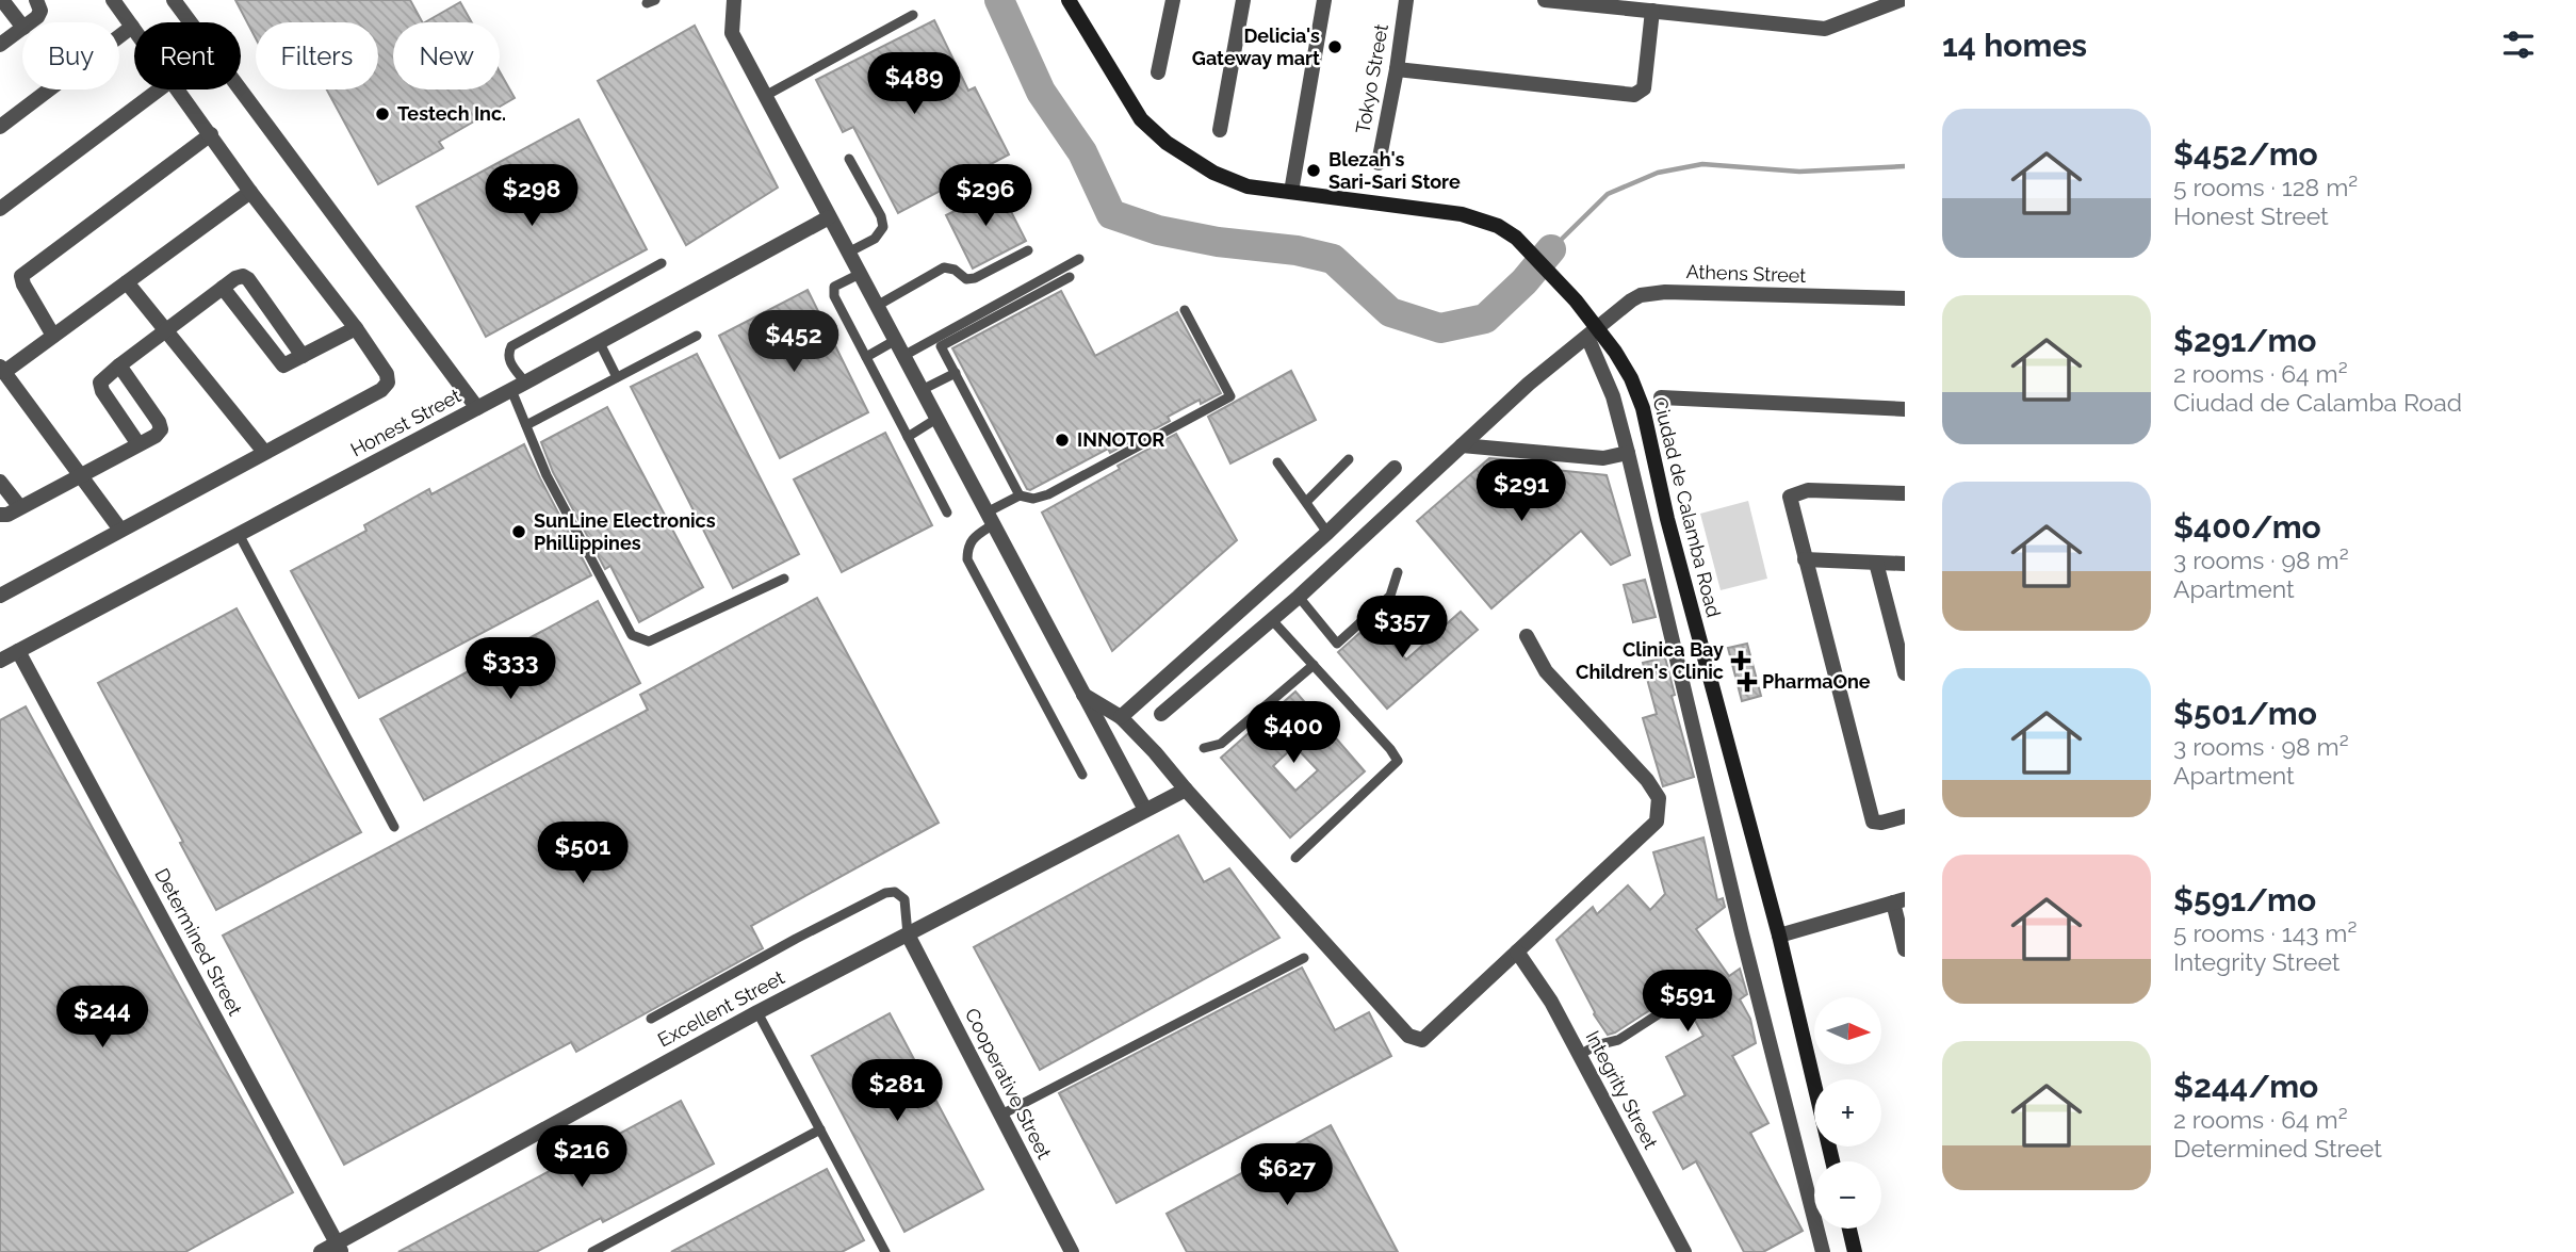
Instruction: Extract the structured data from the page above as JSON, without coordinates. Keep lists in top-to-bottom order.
{
  "streets": {
    "main road": ["Ciudad de Calamba Road"],
    "street": [
      "Tokyo Street",
      "Athens Street",
      "Honest Street",
      "Determined Street",
      "Excellent Street",
      "Cooperative Street",
      "Integrity Street"
    ]
  },
  "crossings": [
    ["Athens Street", "Ciudad de Calamba Road"],
    ["Honest Street", "Determined Street"],
    ["Determined Street", "Excellent Street"],
    ["Excellent Street", "Cooperative Street"]
  ],
  "places": {
    "other": [
      "Delicia's Gateway mart",
      "Testech Inc.",
      "Blezah's Sari-Sari Store",
      "INNOTOR",
      "SunLine Electronics Phillippines"
    ],
    "health": ["Clinica Bay Children's Clinic", "PharmaOne"]
  },
  "north": "right",
  "page": {
    "heading": "14 homes",
    "chip": [
      "Buy",
      "Rent",
      "Filters",
      "New"
    ],
    "price": [
      "$489",
      "$298",
      "$296",
      "$452",
      "$291",
      "$357",
      "$333",
      "$400",
      "$501",
      "$591",
      "$244",
      "$281",
      "$216",
      "$627"
    ],
    "list": [
      {
        "name": "$452/mo",
        "note": "5 rooms · 128 m² · Honest Street"
      },
      {
        "name": "$291/mo",
        "note": "2 rooms · 64 m² · Ciudad de Calamba Road"
      },
      {
        "name": "$400/mo",
        "note": "3 rooms · 98 m² · Apartment"
      },
      {
        "name": "$501/mo",
        "note": "3 rooms · 98 m² · Apartment"
      },
      {
        "name": "$591/mo",
        "note": "5 rooms · 143 m² · Integrity Street"
      },
      {
        "name": "$244/mo",
        "note": "2 rooms · 64 m² · Determined Street"
      }
    ],
    "map_buttons": ["+", "−"]
  }
}
